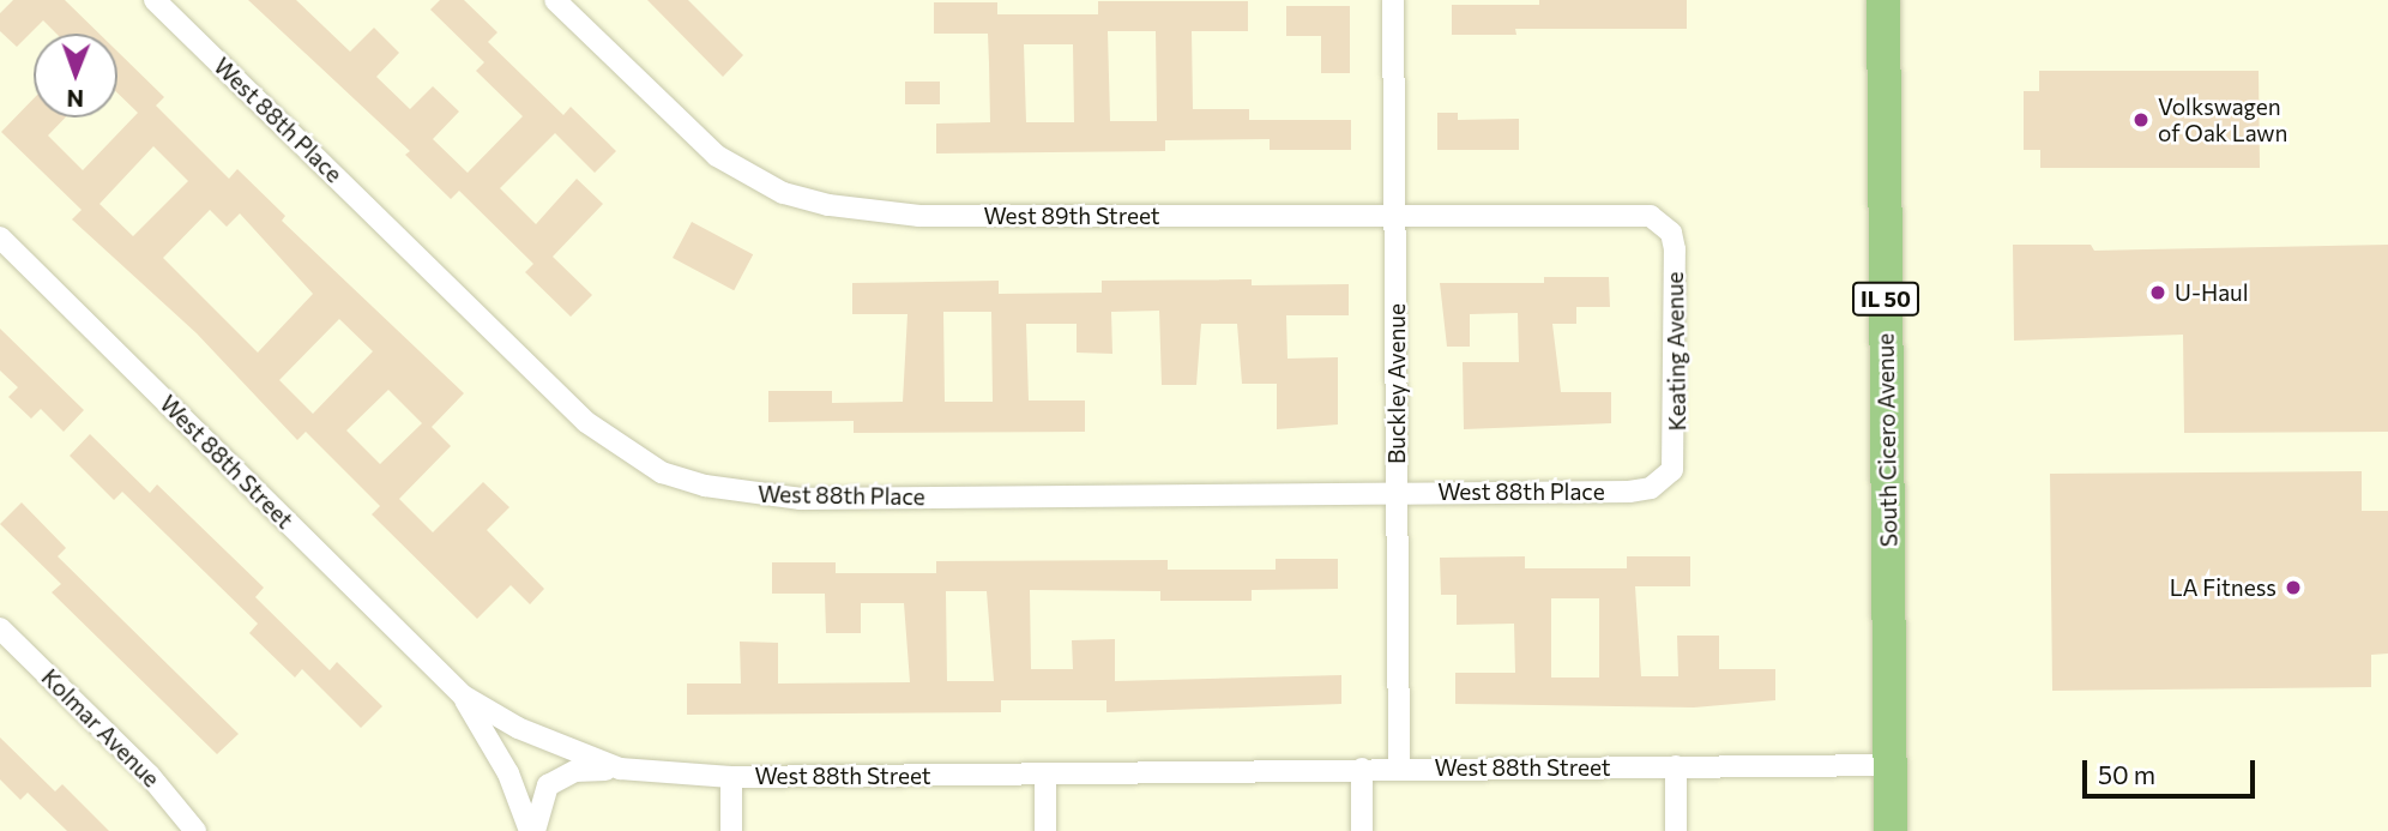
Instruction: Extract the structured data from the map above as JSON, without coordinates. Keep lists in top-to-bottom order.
{
  "streets": {
    "main road": ["IL 50", "South Cicero Avenue"],
    "street": [
      "West 88th Place",
      "West 89th Street",
      "Keating Avenue",
      "Buckley Avenue",
      "West 88th Street",
      "Kolmar Avenue"
    ]
  },
  "crossings": [
    ["West 88th Place", "Keating Avenue"],
    ["West 88th Place", "Buckley Avenue"],
    ["West 89th Street", "Keating Avenue"],
    ["West 89th Street", "Buckley Avenue"],
    ["Buckley Avenue", "West 88th Street"],
    ["South Cicero Avenue", "West 88th Street"]
  ],
  "places": ["Volkswagen of Oak Lawn", "U-Haul", "LA Fitness"],
  "scale_bar": "50 m",
  "north": "bottom"
}
